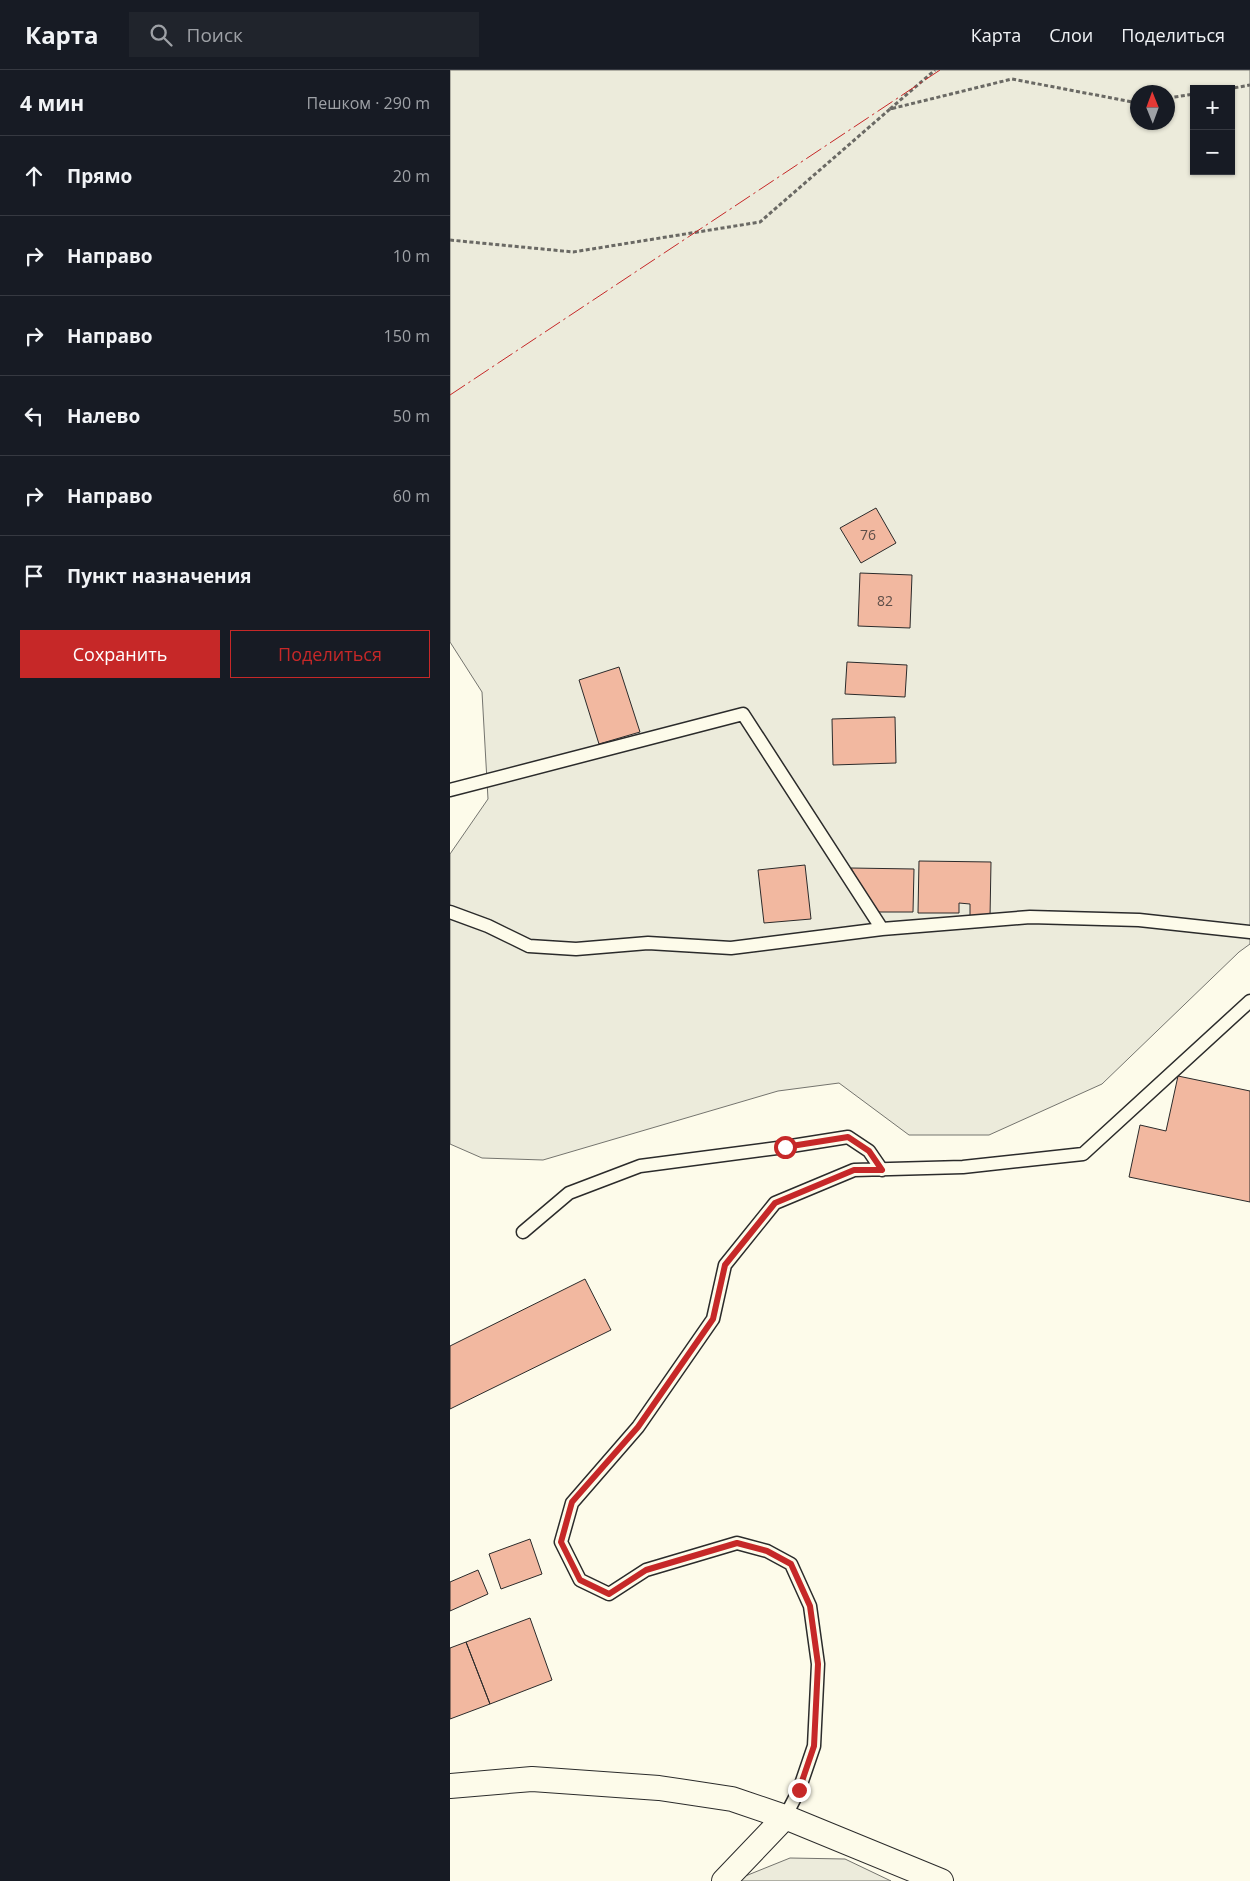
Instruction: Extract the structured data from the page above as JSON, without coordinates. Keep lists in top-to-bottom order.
{
  "house_numbers": ["76", "82"],
  "north": "top",
  "page": {
    "header": "Карта",
    "search": "Поиск",
    "nav": ["Карта", "Слои", "Поделиться"],
    "heading": ["4 мин", "Пешком · 290 m"],
    "map_buttons": ["+", "−"],
    "list": [
      ["Прямо", "20 m"],
      ["Направо", "10 m"],
      ["Направо", "150 m"],
      ["Налево", "50 m"],
      ["Направо", "60 m"],
      "Пункт назначения"
    ],
    "buttons": ["Сохранить", "Поделиться"]
  }
}
